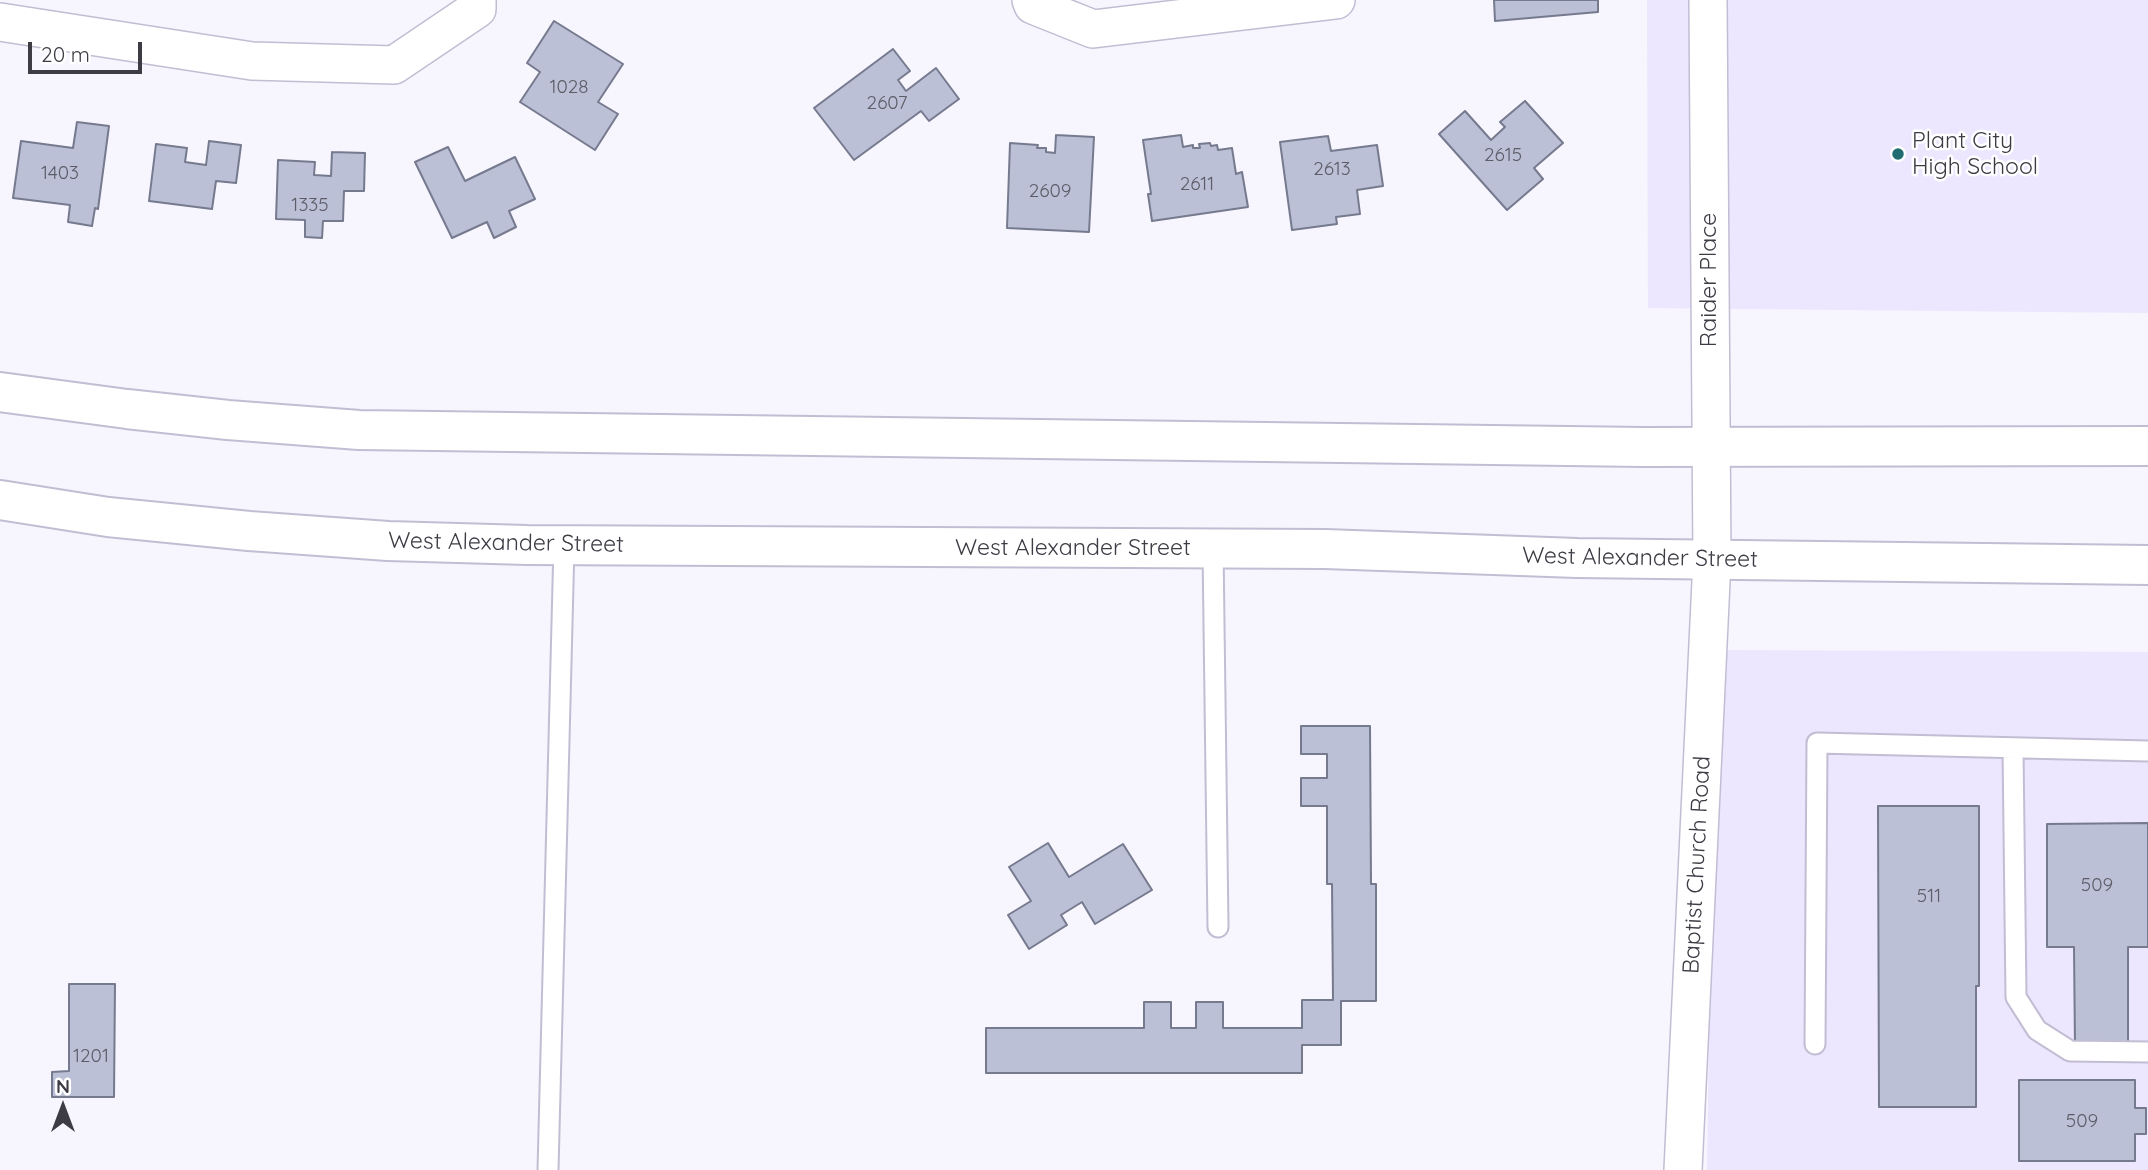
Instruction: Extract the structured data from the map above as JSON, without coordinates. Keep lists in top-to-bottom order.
{
  "streets": {
    "main road": ["West Alexander Street"],
    "street": ["Raider Place", "Baptist Church Road"]
  },
  "crossings": [
    ["Raider Place", "West Alexander Street"],
    ["Raider Place", "Baptist Church Road"],
    ["West Alexander Street", "Baptist Church Road"]
  ],
  "places": ["Plant City High School"],
  "house_numbers": [
    "1028",
    "2607",
    "2615",
    "2613",
    "1403",
    "2611",
    "2609",
    "1335",
    "509",
    "511",
    "1201",
    "509"
  ],
  "scale_bar": "20 m",
  "north": "top"
}
